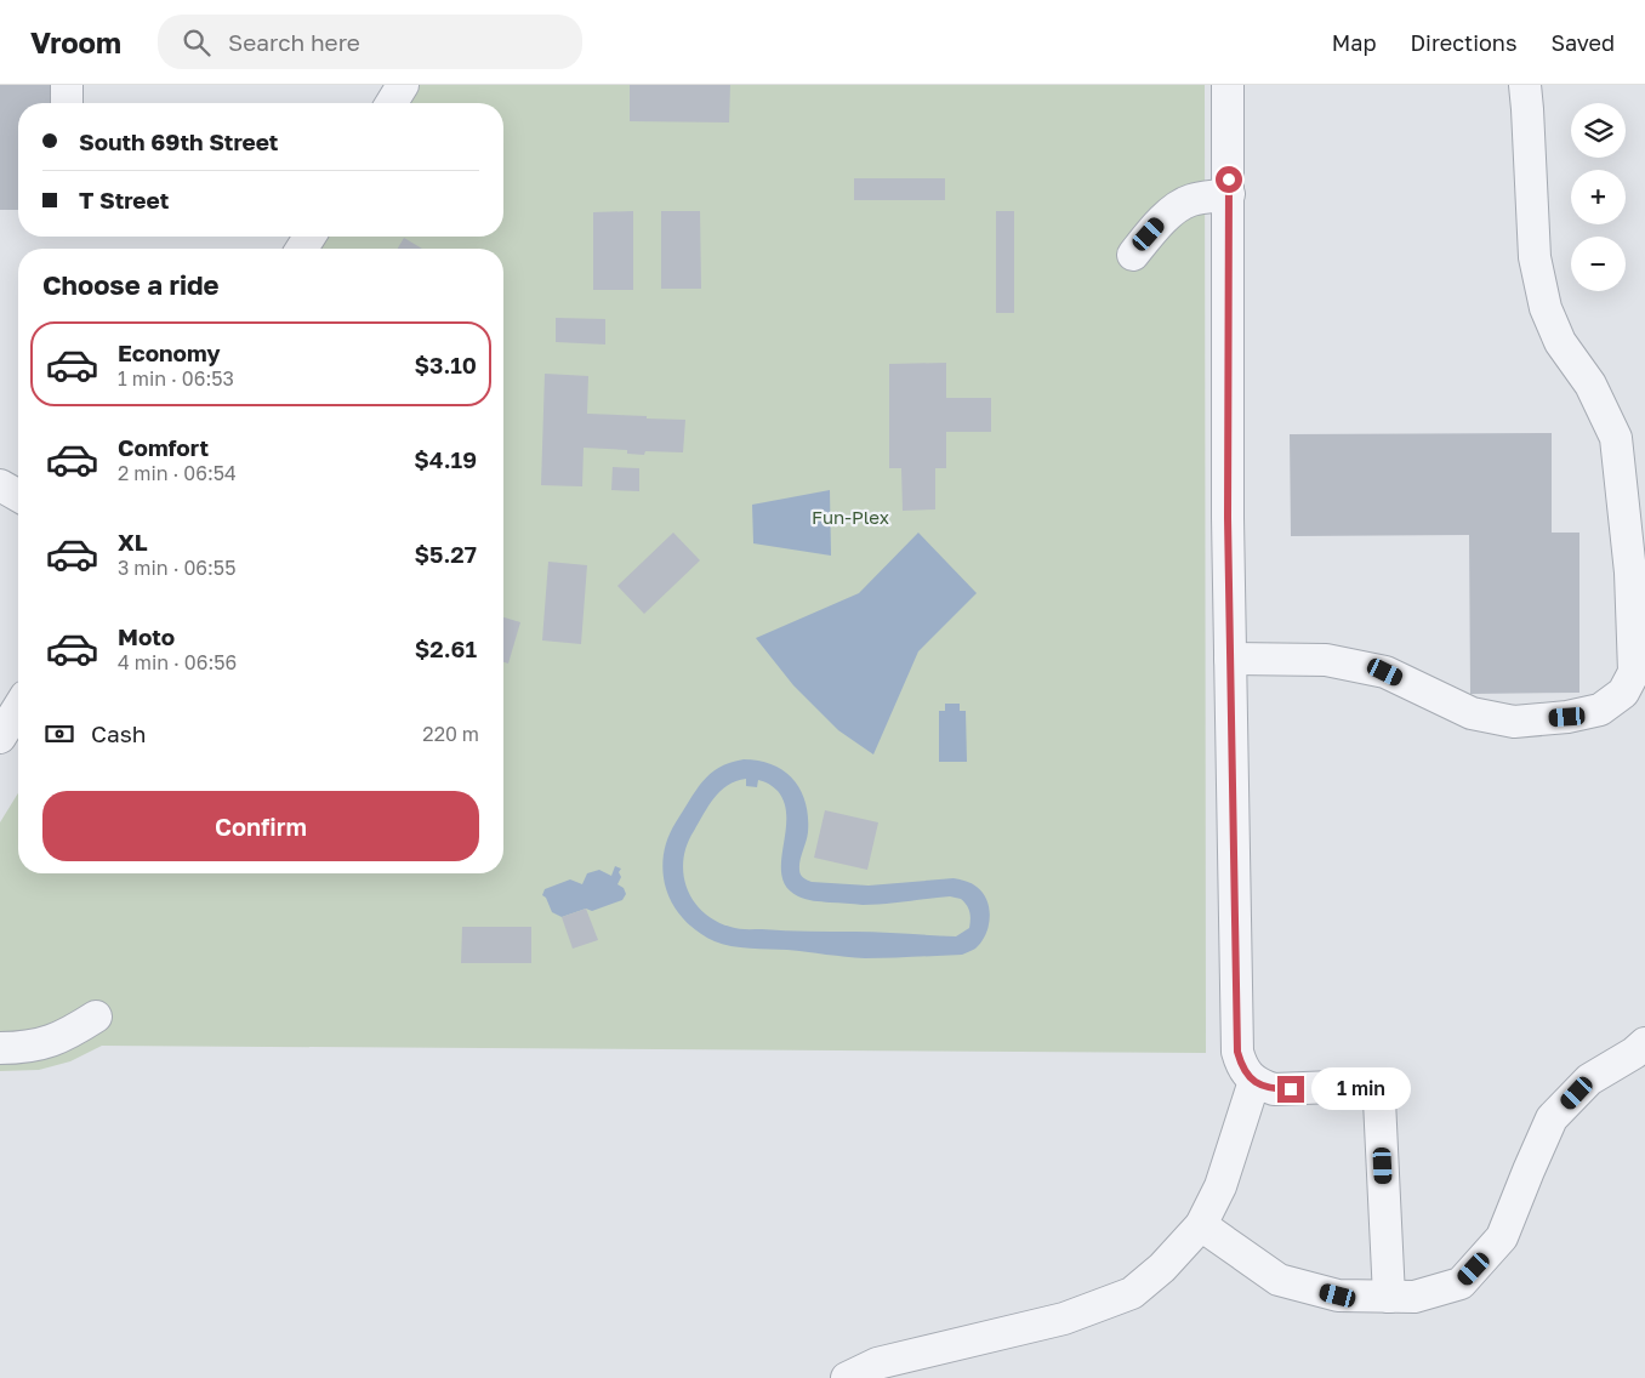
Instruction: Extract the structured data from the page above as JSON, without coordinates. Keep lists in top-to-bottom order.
{
  "parks": ["Fun-Plex"],
  "page": {
    "header": "Vroom",
    "search": "Search here",
    "nav": ["Map", "Directions", "Saved"],
    "map_buttons": ["+", "−"],
    "banner": ["South 69th Street", "T Street"],
    "heading": "Choose a ride",
    "list": [
      {
        "name": "Economy",
        "note": "1 min · 06:53",
        "value": "$3.10"
      },
      {
        "name": "Comfort",
        "note": "2 min · 06:54",
        "value": "$4.19"
      },
      {
        "name": "XL",
        "note": "3 min · 06:55",
        "value": "$5.27"
      },
      {
        "name": "Moto",
        "note": "4 min · 06:56",
        "value": "$2.61"
      }
    ],
    "pay": ["Cash", "220 m"],
    "buttons": "Confirm",
    "bubble": "1 min"
  }
}
